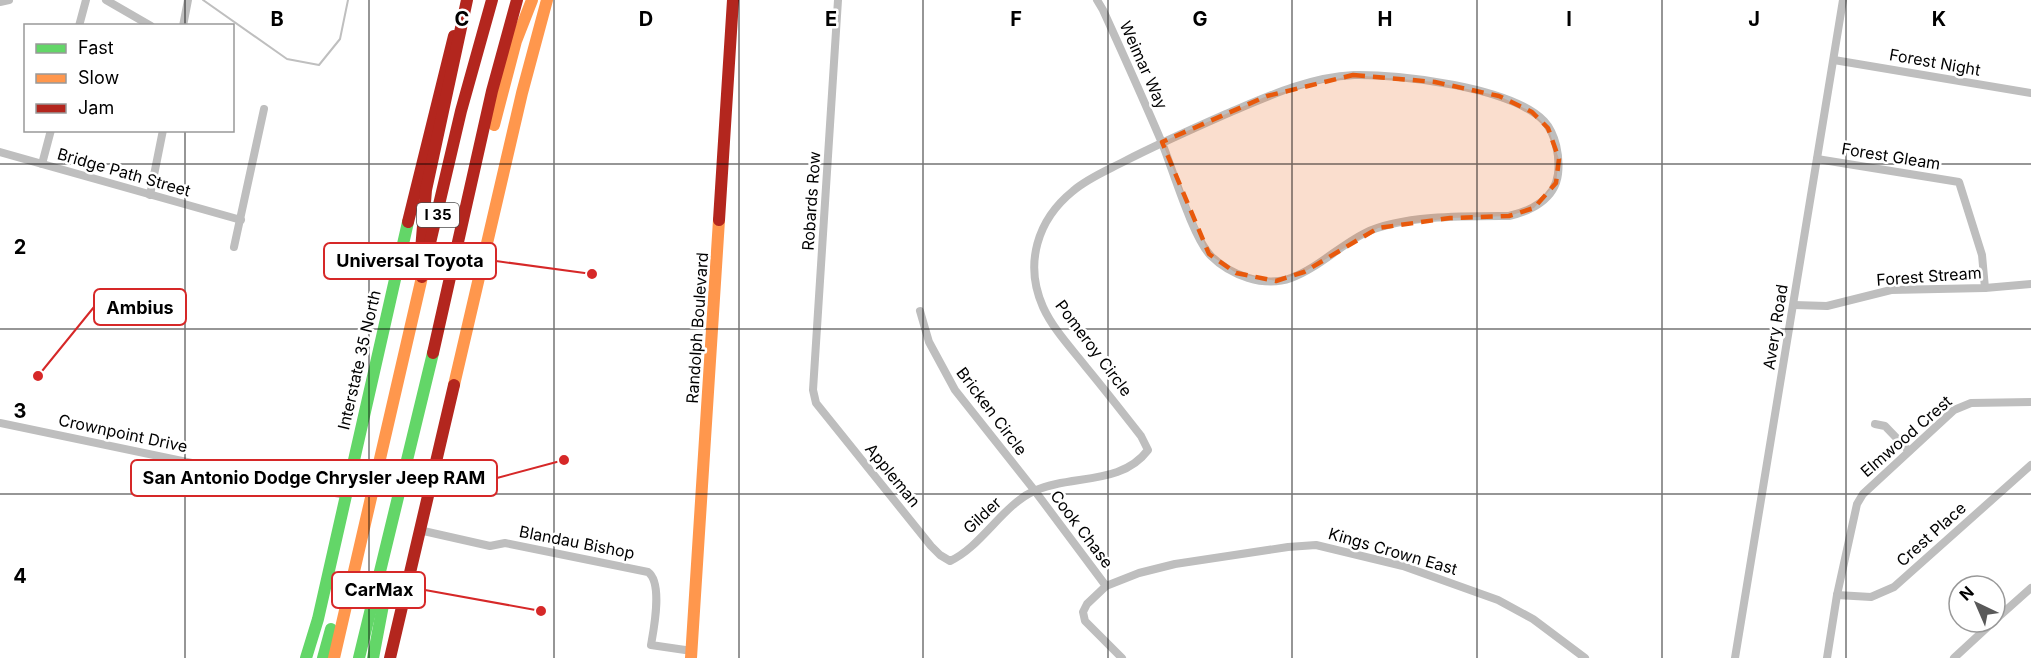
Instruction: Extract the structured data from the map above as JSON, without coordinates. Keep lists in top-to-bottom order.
{
  "streets": {
    "main road": ["I 35", "Randolph Boulevard", "Interstate 35 North"],
    "street": [
      "Forest Night",
      "Weimar Way",
      "Forest Gleam",
      "Bridge Path Street",
      "Robards Row",
      "Forest Stream",
      "Avery Road",
      "Pomeroy Circle",
      "Bricken Circle",
      "Crownpoint Drive",
      "Elmwood Crest",
      "Appleman",
      "Gilder",
      "Cook Chase",
      "Crest Place",
      "Blandau Bishop",
      "Kings Crown East"
    ]
  },
  "crossings": [
    ["Forest Night", "Avery Road"],
    ["Weimar Way", "Pomeroy Circle"],
    ["Forest Gleam", "Forest Stream"],
    ["Forest Gleam", "Avery Road"],
    ["Robards Row", "Appleman"],
    ["Forest Stream", "Avery Road"],
    ["Randolph Boulevard", "Blandau Bishop"],
    ["Pomeroy Circle", "Bricken Circle"],
    ["Pomeroy Circle", "Gilder"],
    ["Pomeroy Circle", "Cook Chase"],
    ["Interstate 35 North", "Crownpoint Drive"],
    ["Bricken Circle", "Gilder"],
    ["Bricken Circle", "Cook Chase"],
    ["Elmwood Crest", "Crest Place"],
    ["Appleman", "Gilder"],
    ["Gilder", "Cook Chase"],
    ["Cook Chase", "Kings Crown East"]
  ],
  "places": [
    "Universal Toyota",
    "Ambius",
    "San Antonio Dodge Chrysler Jeep RAM",
    "CarMax"
  ],
  "legend": ["Fast", "Slow", "Jam"],
  "north": "top left",
  "grid": {
    "columns": [
      "B",
      "C",
      "D",
      "E",
      "F",
      "G",
      "H",
      "I",
      "J",
      "K"
    ],
    "rows": ["2", "3", "4"]
  }
}
